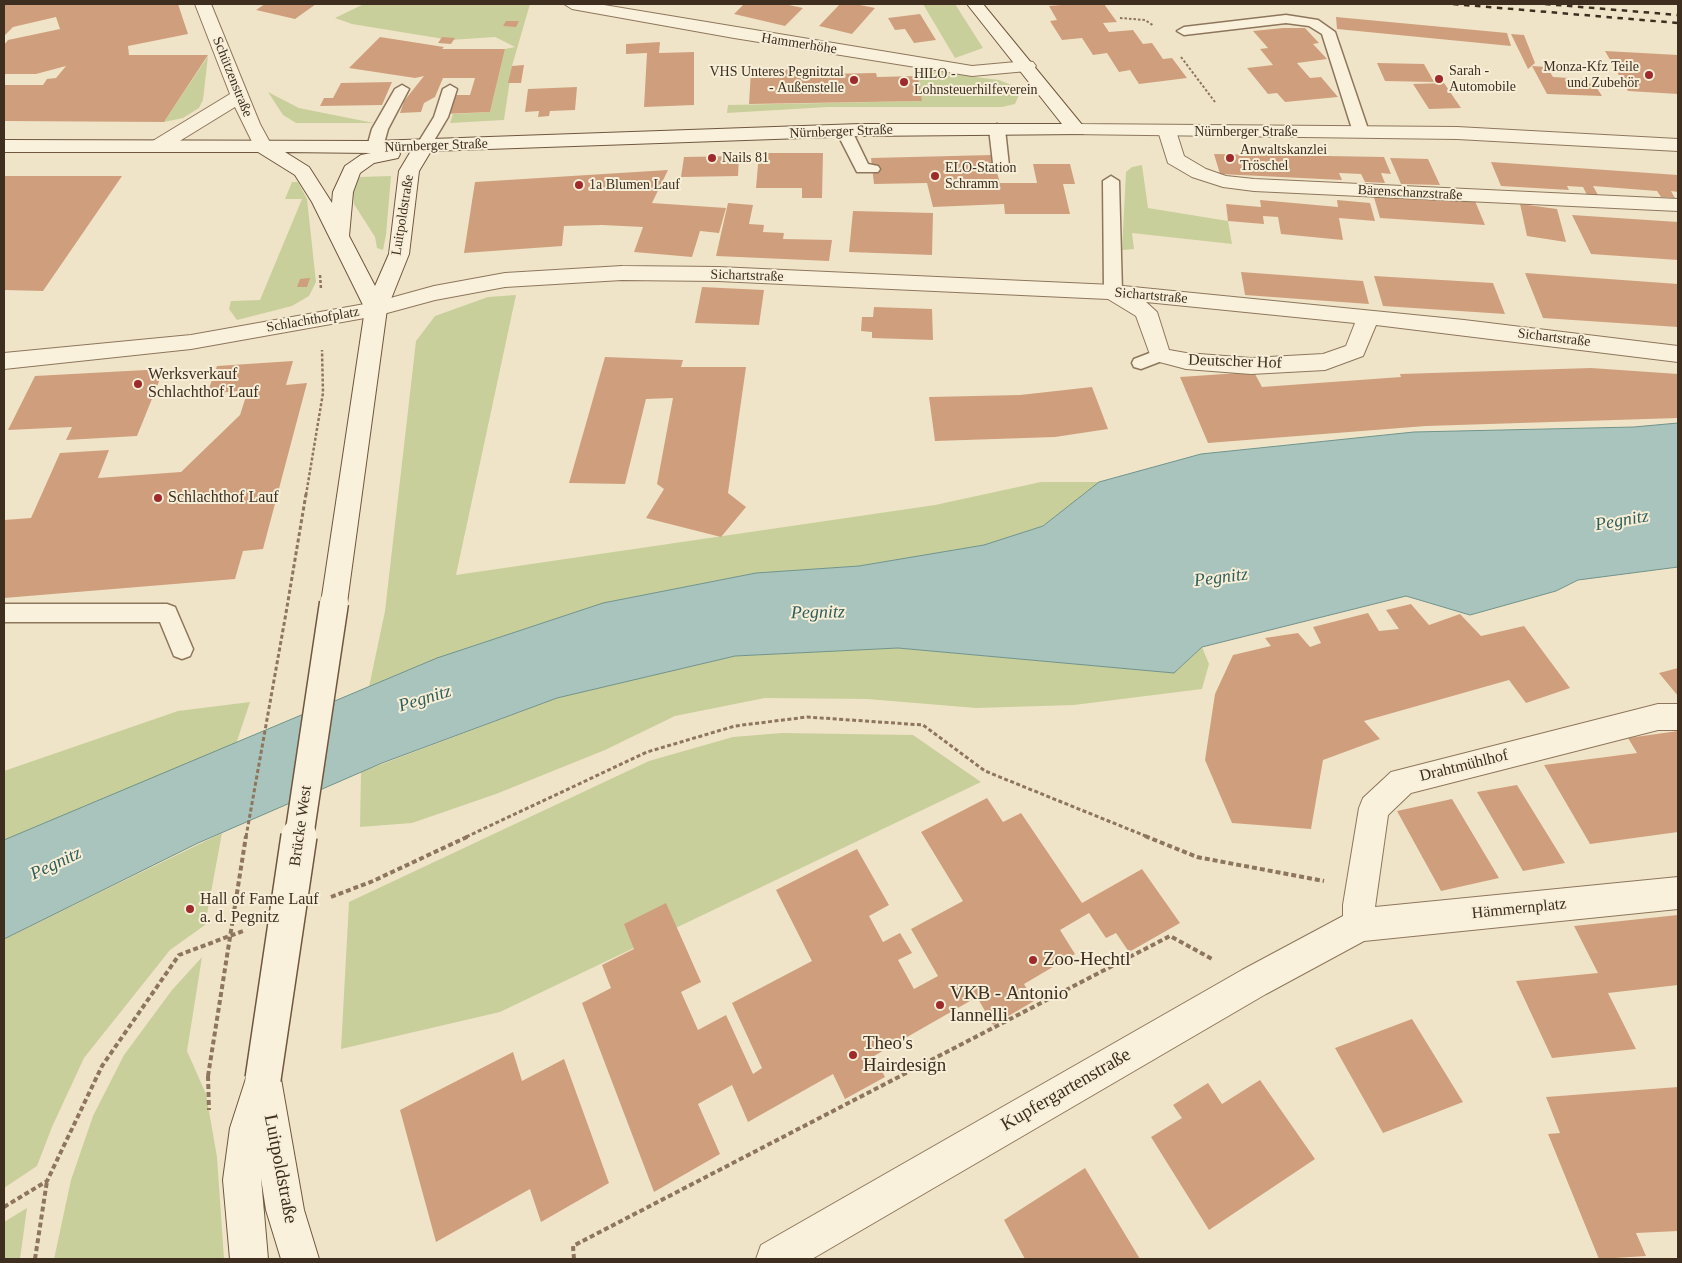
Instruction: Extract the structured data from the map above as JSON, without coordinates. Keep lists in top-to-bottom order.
{
  "streets": {
    "street": [
      "Hammerhöhe",
      "Schützenstraße",
      "Nürnberger Straße",
      "Bärenschanzstraße",
      "Luitpoldstraße",
      "Sichartstraße",
      "Schlachthofplatz",
      "Deutscher Hof",
      "Drahtmühlhof",
      "Brücke West",
      "Hämmernplatz",
      "Kupfergartenstraße"
    ]
  },
  "crossings": [
    ["Schützenstraße", "Nürnberger Straße"],
    ["Nürnberger Straße", "Bärenschanzstraße"],
    ["Nürnberger Straße", "Luitpoldstraße"],
    ["Luitpoldstraße", "Schlachthofplatz"],
    ["Luitpoldstraße", "Brücke West"],
    ["Sichartstraße", "Schlachthofplatz"],
    ["Sichartstraße", "Deutscher Hof"],
    ["Drahtmühlhof", "Hämmernplatz"],
    ["Drahtmühlhof", "Kupfergartenstraße"],
    ["Hämmernplatz", "Kupfergartenstraße"]
  ],
  "water": ["Pegnitz"],
  "places": [
    "Monza-Kfz Teile und Zubehör",
    "Sarah - Automobile",
    "VHS Unteres Pegnitztal - Außenstelle",
    "HILO - Lohnsteuerhilfeverein",
    "Nails 81",
    "Anwaltskanzlei Tröschel",
    "ELO-Station Schramm",
    "1a Blumen Lauf",
    "Werksverkauf Schlachthof Lauf",
    "Schlachthof Lauf",
    "Hall of Fame Lauf a. d. Pegnitz",
    "Zoo-Hechtl",
    "VKB - Antonio Iannelli",
    "Theo's Hairdesign"
  ]
}
